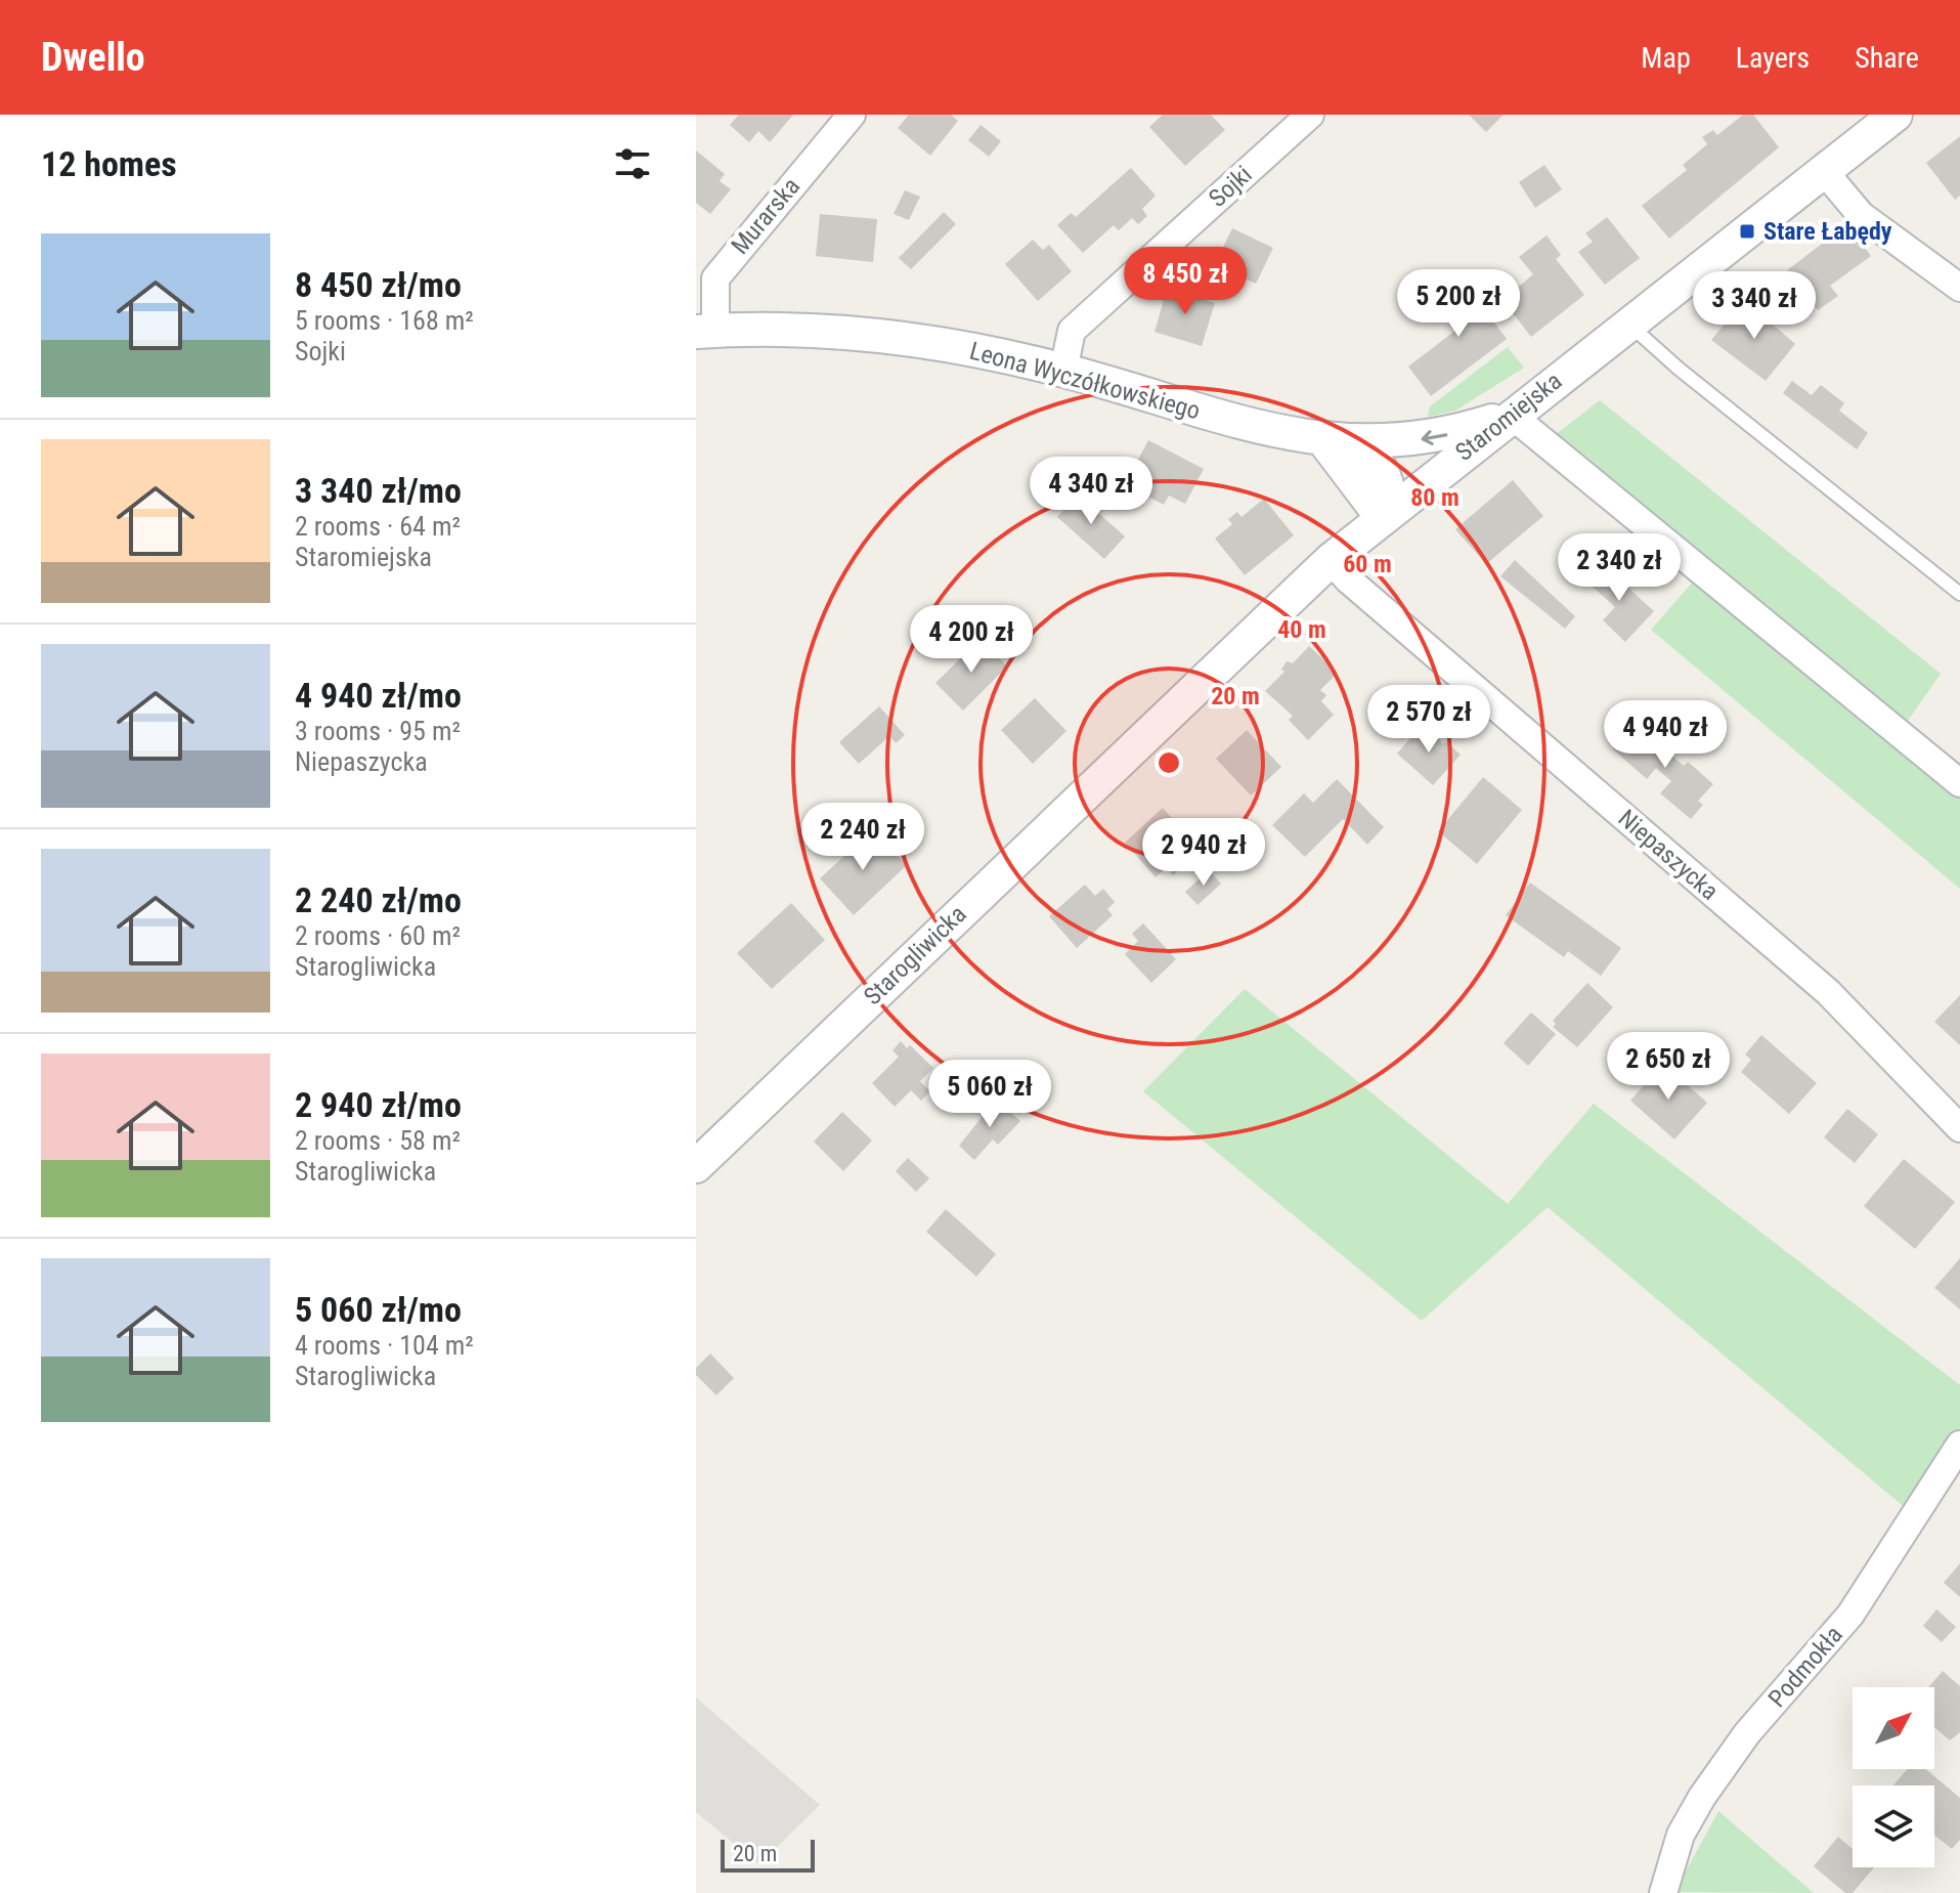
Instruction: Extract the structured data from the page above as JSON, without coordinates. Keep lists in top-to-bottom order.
{
  "streets": {
    "street": [
      "Sojki",
      "Murarska",
      "Leona Wyczółkowskiego",
      "Staromiejska",
      "Niepaszycka",
      "Starogliwicka",
      "Podmokła"
    ]
  },
  "crossings": [
    ["Sojki", "Leona Wyczółkowskiego"],
    ["Murarska", "Leona Wyczółkowskiego"],
    ["Leona Wyczółkowskiego", "Staromiejska"],
    ["Staromiejska", "Niepaszycka"],
    ["Staromiejska", "Starogliwicka"]
  ],
  "places": {
    "transit": ["Stare Łabędy"]
  },
  "scale_bar": "20 m",
  "north": "top right",
  "page": {
    "header": "Dwello",
    "nav": ["Map", "Layers", "Share"],
    "heading": "12 homes",
    "list": [
      {
        "name": "8 450 zł/mo",
        "note": "5 rooms · 168 m² · Sojki"
      },
      {
        "name": "3 340 zł/mo",
        "note": "2 rooms · 64 m² · Staromiejska"
      },
      {
        "name": "4 940 zł/mo",
        "note": "3 rooms · 95 m² · Niepaszycka"
      },
      {
        "name": "2 240 zł/mo",
        "note": "2 rooms · 60 m² · Starogliwicka"
      },
      {
        "name": "2 940 zł/mo",
        "note": "2 rooms · 58 m² · Starogliwicka"
      },
      {
        "name": "5 060 zł/mo",
        "note": "4 rooms · 104 m² · Starogliwicka"
      }
    ],
    "price": [
      "8 450 zł",
      "5 200 zł",
      "3 340 zł",
      "4 340 zł",
      "2 340 zł",
      "4 200 zł",
      "2 570 zł",
      "4 940 zł",
      "2 240 zł",
      "2 940 zł",
      "2 650 zł",
      "5 060 zł"
    ],
    "scale": "20 m"
  },
  "rings": [
    "80 m",
    "60 m",
    "40 m",
    "20 m"
  ]
}
